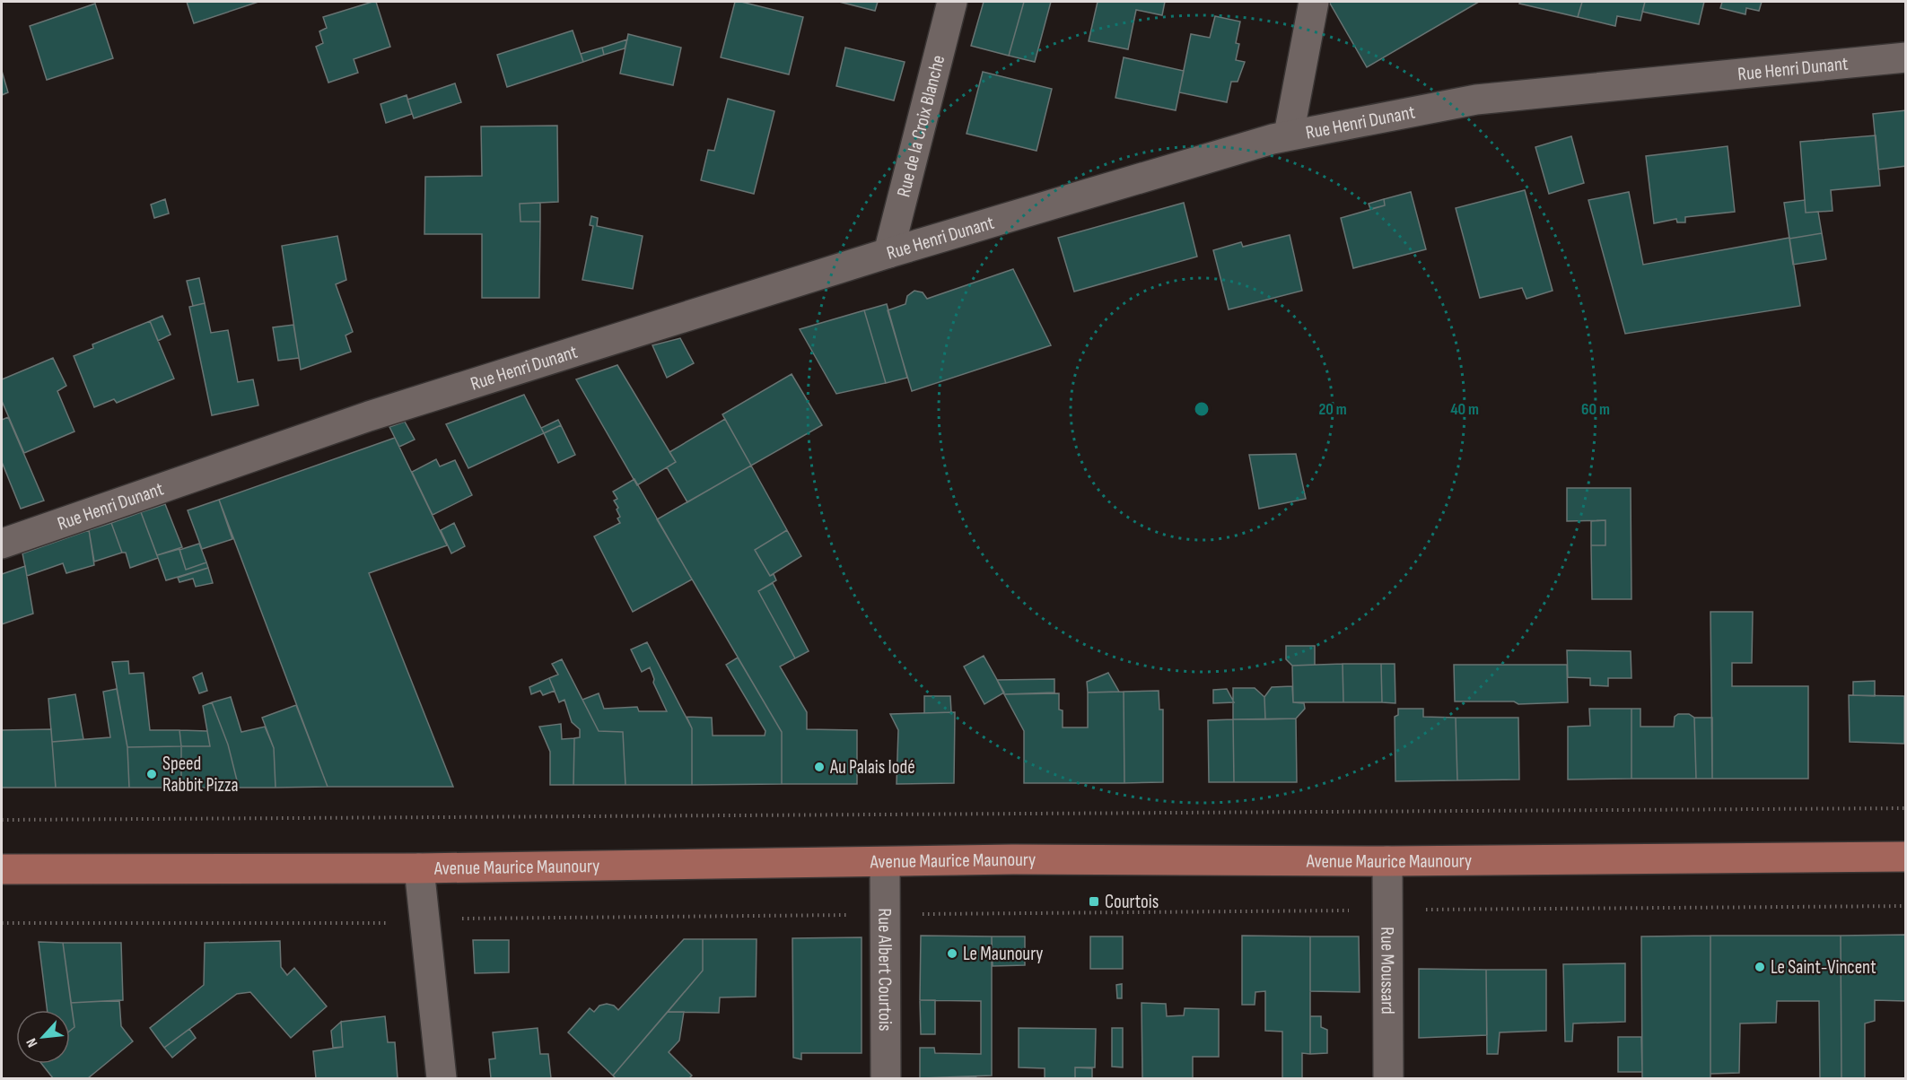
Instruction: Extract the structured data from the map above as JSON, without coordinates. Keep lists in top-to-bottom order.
{
  "streets": {
    "main road": ["Avenue Maurice Maunoury"],
    "street": [
      "Rue Henri Dunant",
      "Rue de la Croix Blanche",
      "Rue Moussard",
      "Rue Albert Courtois"
    ]
  },
  "crossings": [
    ["Rue Henri Dunant", "Rue de la Croix Blanche"],
    ["Avenue Maurice Maunoury", "Rue Moussard"],
    ["Avenue Maurice Maunoury", "Rue Albert Courtois"]
  ],
  "places": {
    "other": [
      "Au Palais Iodé",
      "Speed Rabbit Pizza",
      "Le Maunoury",
      "Le Saint-Vincent"
    ],
    "transit": ["Courtois"]
  },
  "north": "bottom left",
  "rings": ["20 m", "40 m", "60 m"]
}
